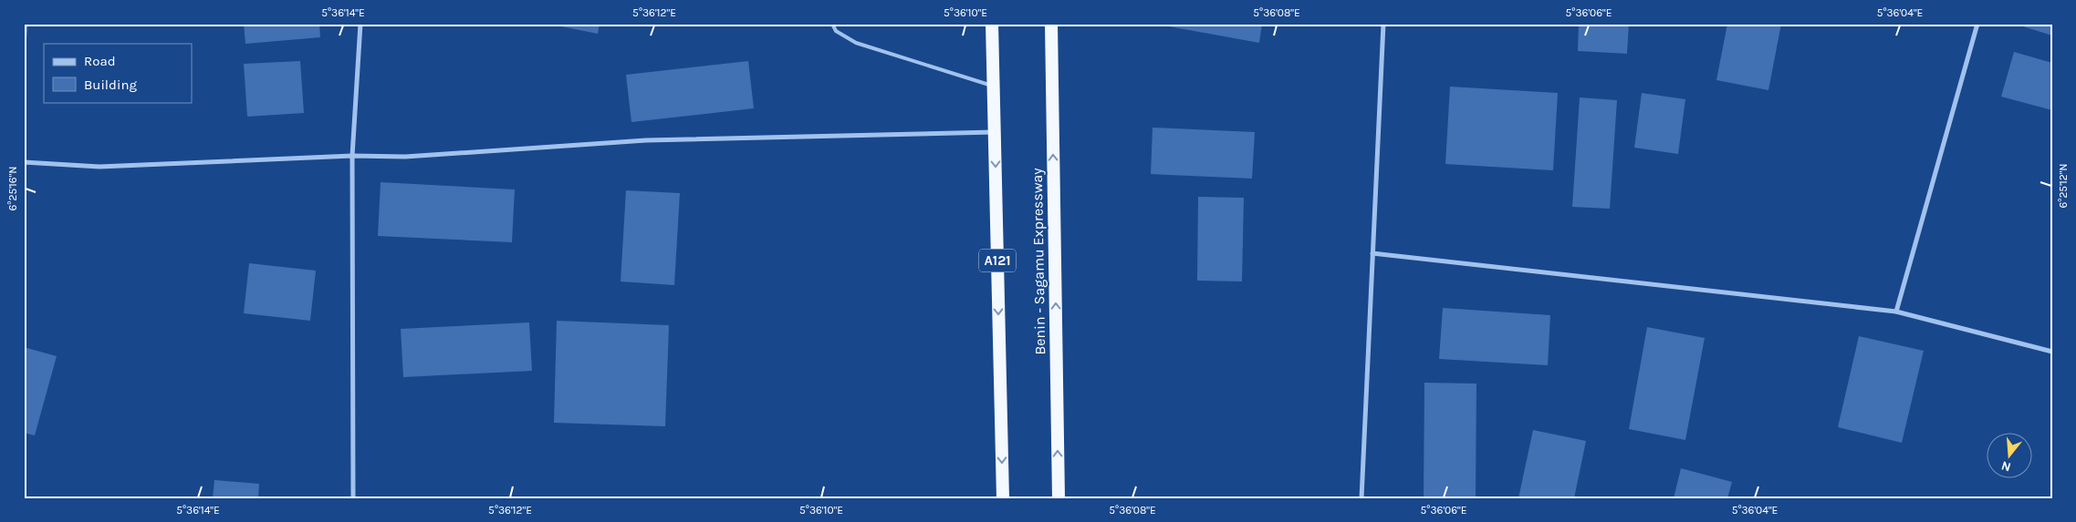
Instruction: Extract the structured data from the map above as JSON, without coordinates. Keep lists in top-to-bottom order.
{
  "streets": {
    "highway": ["A121", "Benin - Sagamu Expressway"]
  },
  "legend": ["Road", "Building"],
  "north": "bottom",
  "coordinates": [
    "5°36'14\"E",
    "5°36'12\"E",
    "5°36'10\"E",
    "5°36'08\"E",
    "5°36'06\"E",
    "5°36'04\"E",
    "6°25'12\"N",
    "6°25'16\"N"
  ]
}
